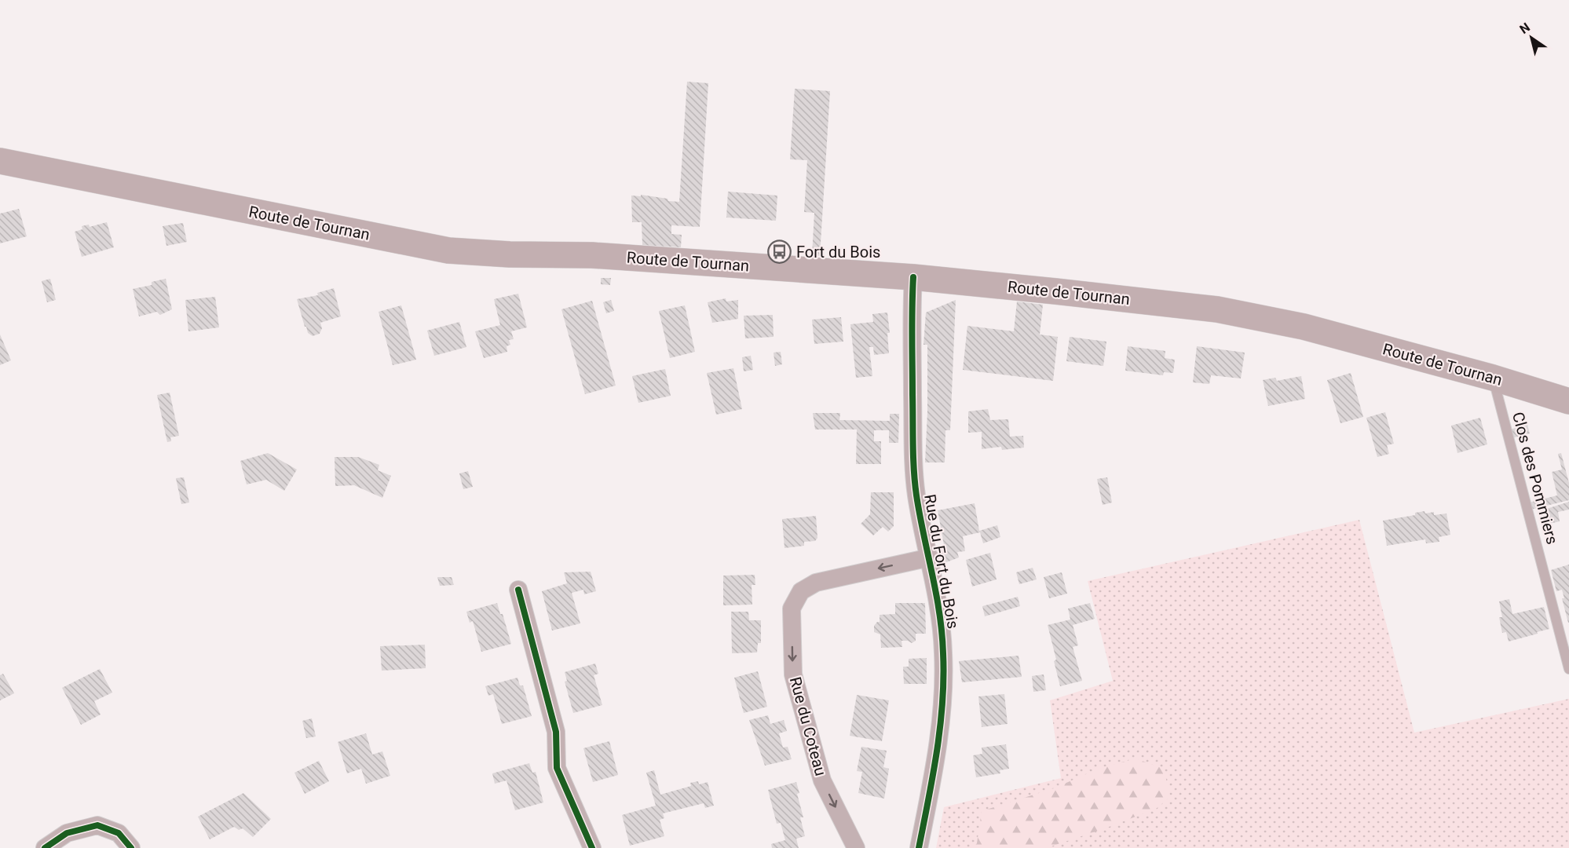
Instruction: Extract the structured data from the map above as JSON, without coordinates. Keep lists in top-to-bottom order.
{
  "streets": {
    "main road": ["Route de Tournan"],
    "street": ["Rue du Fort du Bois", "Rue du Coteau"],
    "lane": ["Clos des Pommiers"]
  },
  "crossings": [
    ["Route de Tournan", "Clos des Pommiers"],
    ["Route de Tournan", "Rue du Fort du Bois"],
    ["Rue du Fort du Bois", "Rue du Coteau"]
  ],
  "places": {
    "bus stop": ["Fort du Bois"]
  },
  "north": "top left"
}
